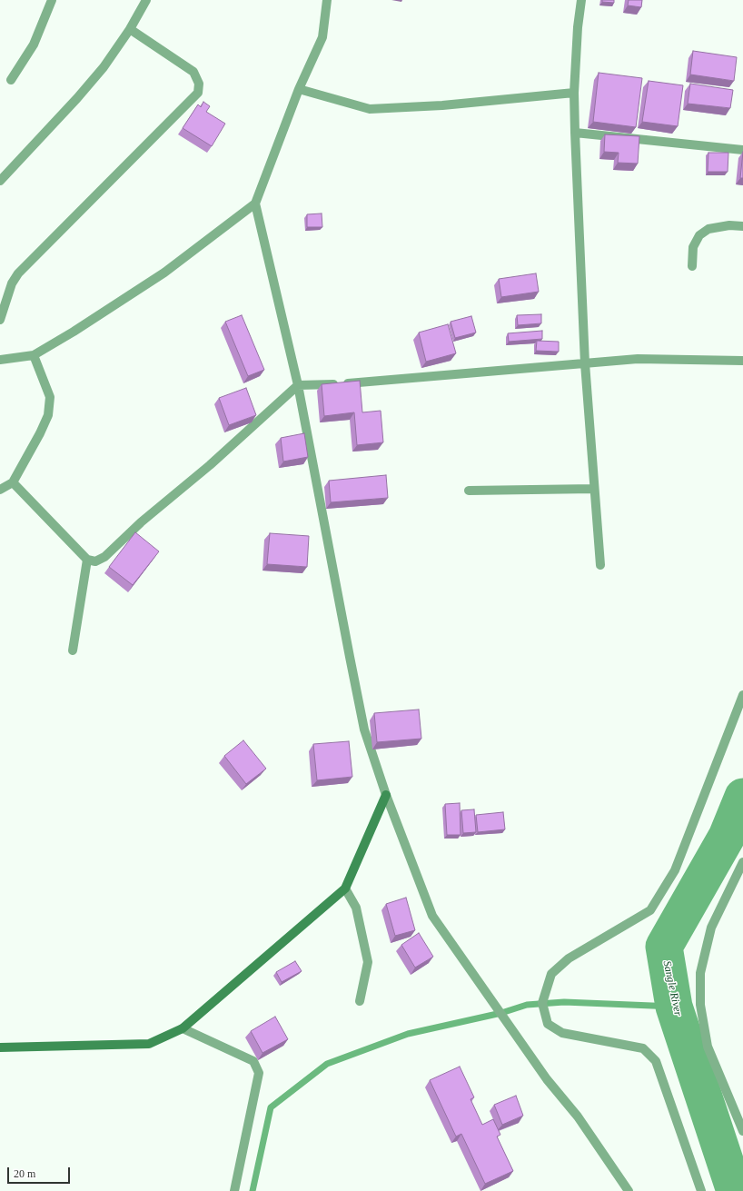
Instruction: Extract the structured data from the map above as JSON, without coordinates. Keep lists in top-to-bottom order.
{
  "water": ["Sangle River"],
  "scale_bar": "20 m"
}
